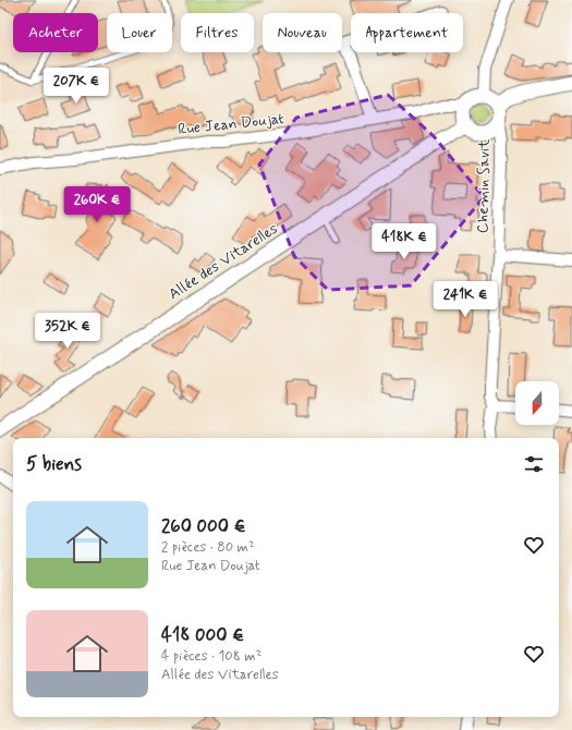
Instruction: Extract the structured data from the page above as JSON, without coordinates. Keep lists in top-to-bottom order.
{
  "streets": {
    "main road": ["Allée des Vitarelles"],
    "street": ["Rue Jean Doujat", "Chemin Savit"]
  },
  "crossings": [
    ["Rue Jean Doujat", "Chemin Savit"],
    ["Rue Jean Doujat", "Allée des Vitarelles"],
    ["Chemin Savit", "Allée des Vitarelles"]
  ],
  "north": "bottom",
  "page": {
    "chip": [
      "Acheter",
      "Louer",
      "Filtres",
      "Nouveau",
      "Appartement"
    ],
    "price": [
      "207K €",
      "260K €",
      "418K €",
      "241K €",
      "352K €"
    ],
    "heading": "5 biens",
    "list": [
      {
        "name": "260 000 €",
        "note": "2 pièces · 80 m² · Rue Jean Doujat"
      },
      {
        "name": "418 000 €",
        "note": "4 pièces · 108 m² · Allée des Vitarelles"
      }
    ]
  }
}
